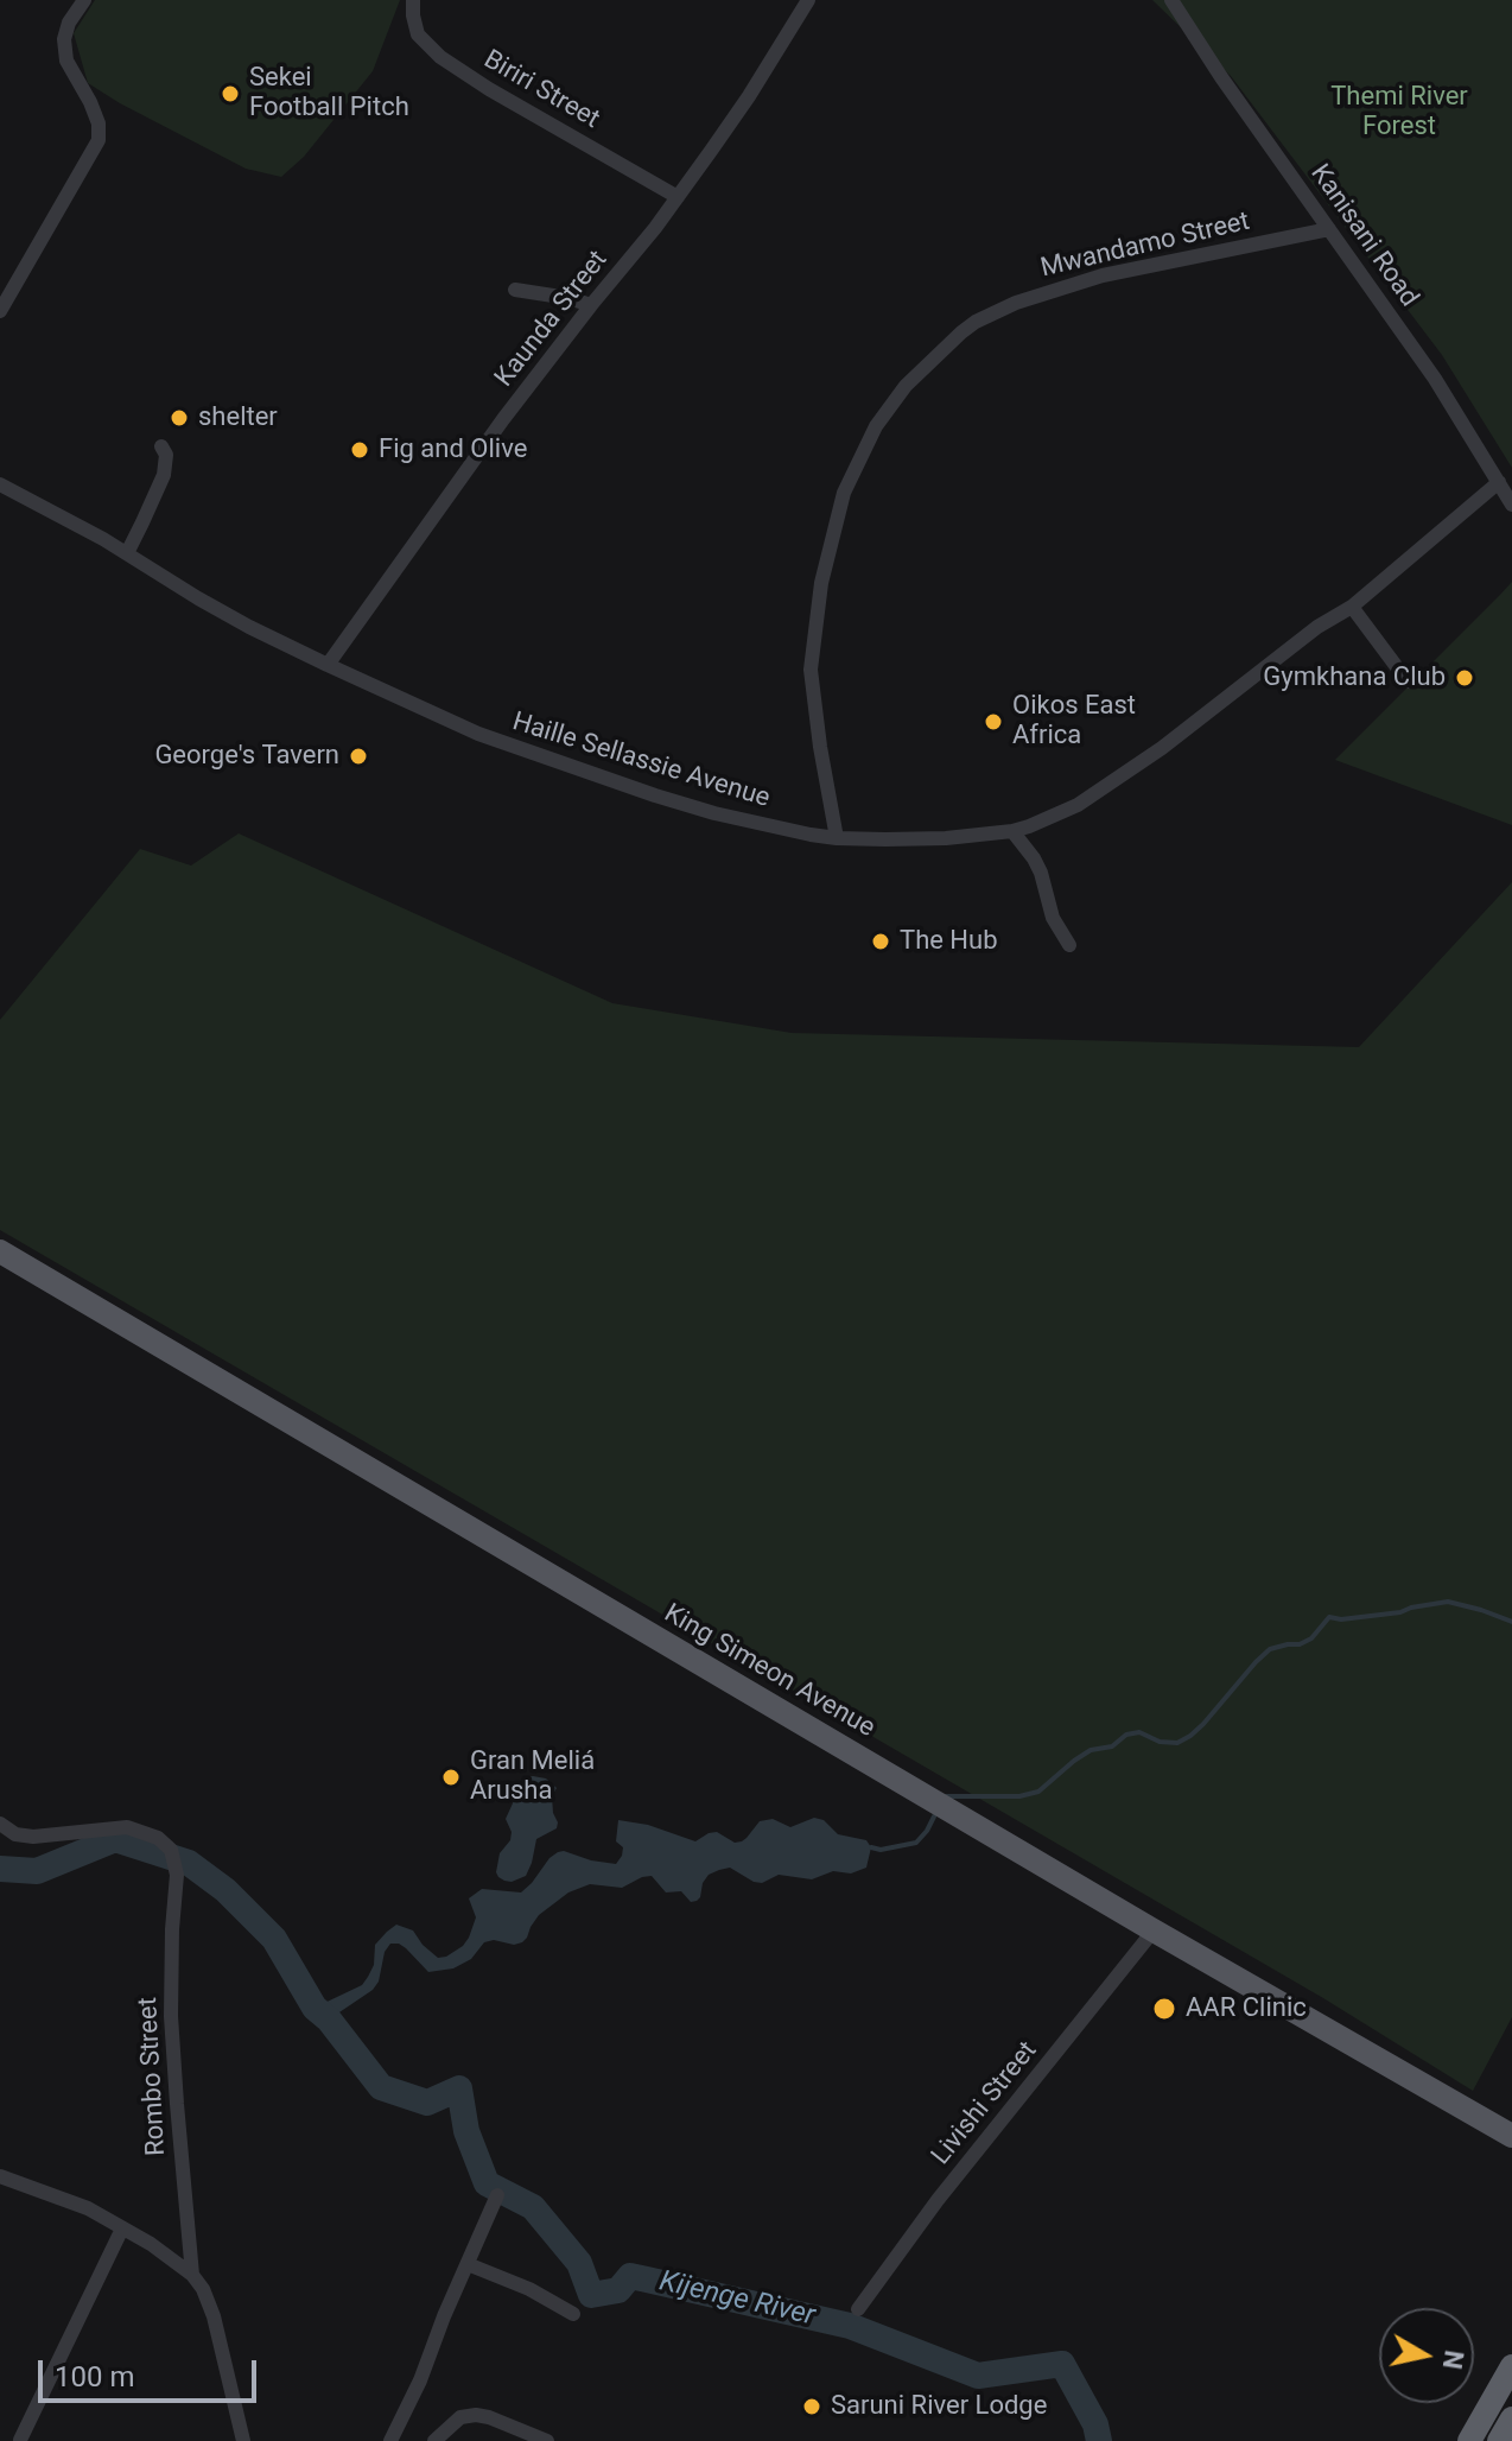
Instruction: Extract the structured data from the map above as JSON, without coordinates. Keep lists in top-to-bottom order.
{
  "streets": {
    "main road": ["King Simeon Avenue"],
    "street": [
      "Biriri Street",
      "Kanisani Road",
      "Mwandamo Street",
      "Kaunda Street",
      "Haille Sellassie Avenue",
      "Rombo Street",
      "Livishi Street"
    ]
  },
  "crossings": [
    ["Biriri Street", "Kaunda Street"],
    ["Kanisani Road", "Mwandamo Street"],
    ["Kanisani Road", "Haille Sellassie Avenue"],
    ["Mwandamo Street", "Haille Sellassie Avenue"],
    ["Kaunda Street", "Haille Sellassie Avenue"],
    ["King Simeon Avenue", "Livishi Street"]
  ],
  "water": ["Kijenge River"],
  "parks": ["Themi River Forest"],
  "places": [
    "Sekei Football Pitch",
    "shelter",
    "Fig and Olive",
    "Gymkhana Club",
    "Oikos East Africa",
    "George's Tavern",
    "The Hub",
    "Gran Meliá Arusha",
    "AAR Clinic",
    "Saruni River Lodge"
  ],
  "scale_bar": "100 m",
  "north": "right"
}
